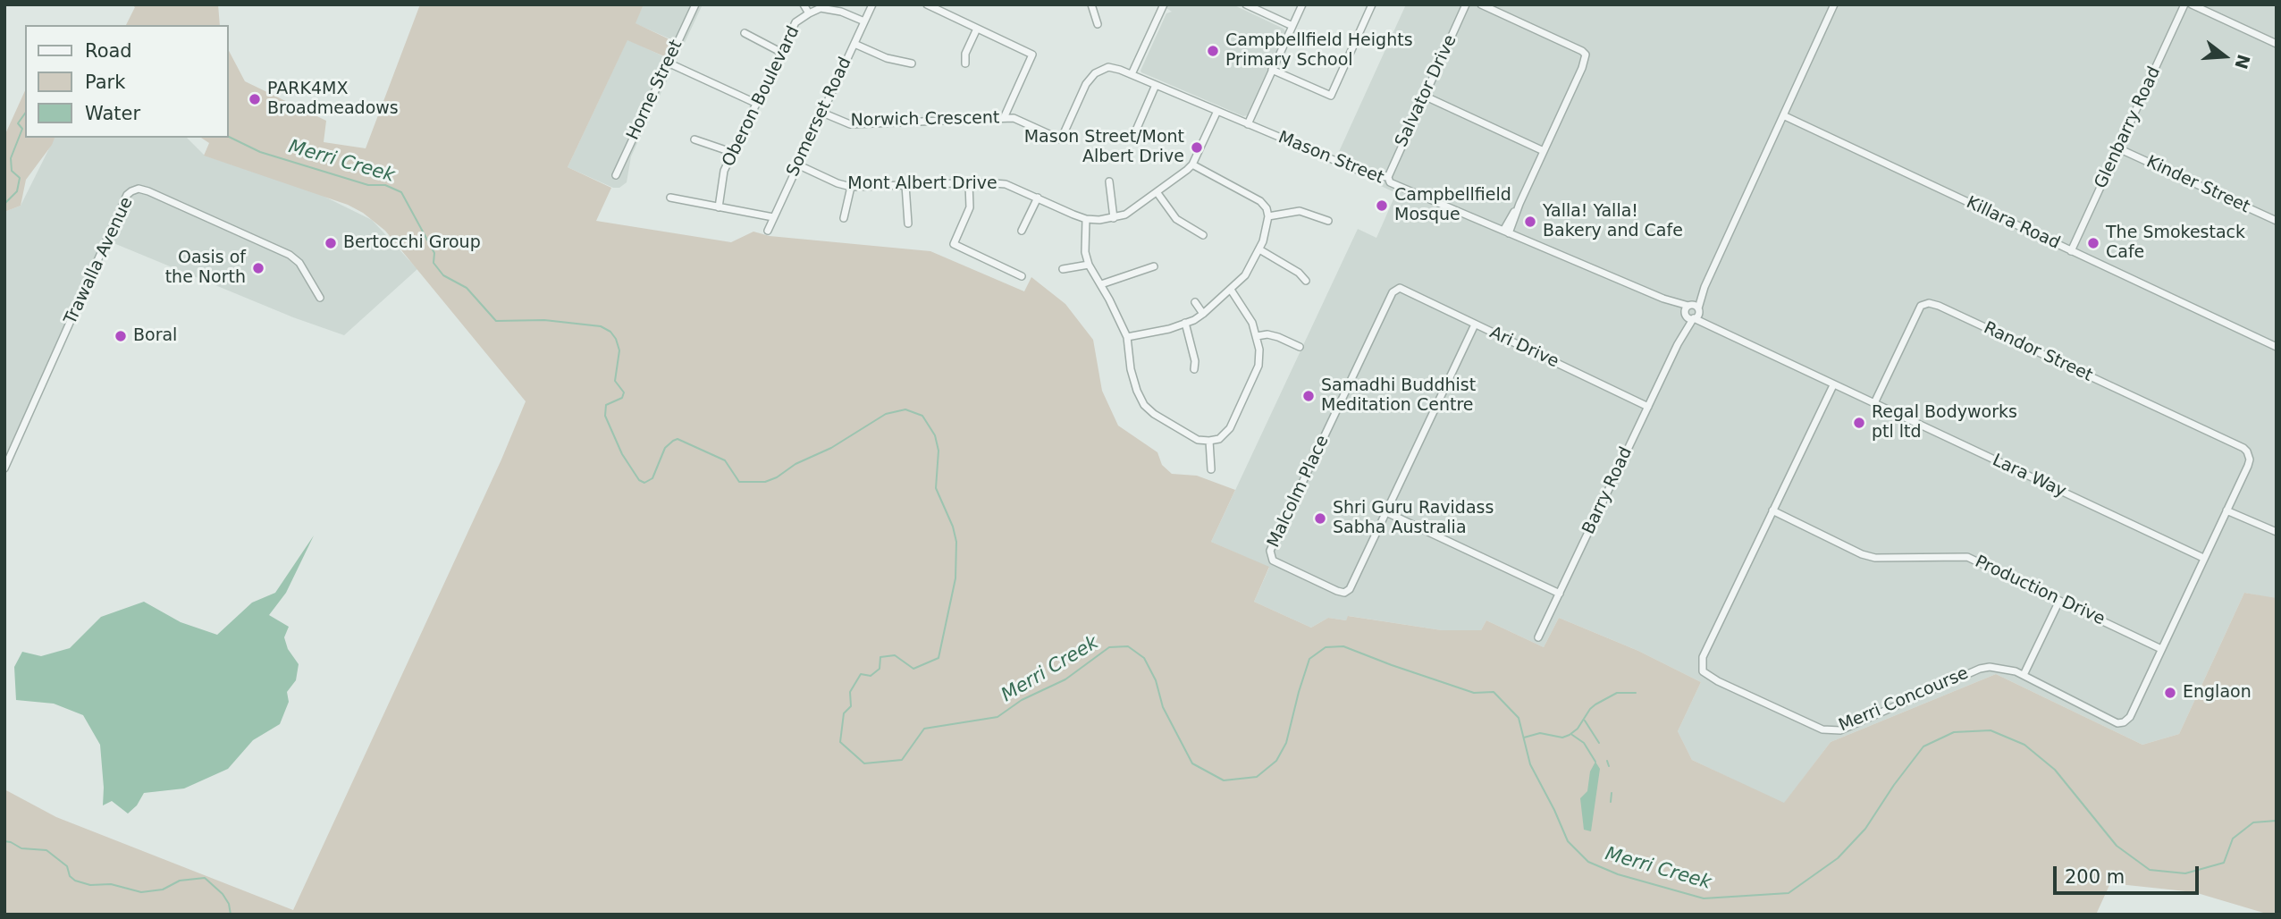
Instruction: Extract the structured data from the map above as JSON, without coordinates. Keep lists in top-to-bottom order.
{
  "streets": {
    "street": [
      "Horne Street",
      "Salvator Drive",
      "Oberon Boulevard",
      "Somerset Road",
      "Norwich Crescent",
      "Glenbarry Road",
      "Mason Street",
      "Mont Albert Drive",
      "Kinder Street",
      "Killara Road",
      "Trawalla Avenue",
      "Ari Drive",
      "Randor Street",
      "Lara Way",
      "Barry Road",
      "Malcolm Place",
      "Production Drive",
      "Merri Concourse"
    ]
  },
  "crossings": [
    ["Salvator Drive", "Mason Street"],
    ["Oberon Boulevard", "Somerset Road"],
    ["Somerset Road", "Norwich Crescent"],
    ["Somerset Road", "Mont Albert Drive"],
    ["Norwich Crescent", "Mason Street"],
    ["Glenbarry Road", "Kinder Street"],
    ["Glenbarry Road", "Killara Road"],
    ["Mason Street", "Mont Albert Drive"],
    ["Mason Street", "Barry Road"],
    ["Ari Drive", "Barry Road"],
    ["Ari Drive", "Malcolm Place"],
    ["Randor Street", "Lara Way"],
    ["Randor Street", "Merri Concourse"],
    ["Lara Way", "Merri Concourse"],
    ["Production Drive", "Merri Concourse"]
  ],
  "water": ["Merri Creek"],
  "places": [
    "Campbellfield Heights Primary School",
    "PARK4MX Broadmeadows",
    "Mason Street/Mont Albert Drive",
    "Campbellfield Mosque",
    "Yalla! Yalla! Bakery and Cafe",
    "Bertocchi Group",
    "The Smokestack Cafe",
    "Oasis of the North",
    "Boral",
    "Samadhi Buddhist Meditation Centre",
    "Regal Bodyworks ptl ltd",
    "Shri Guru Ravidass Sabha Australia",
    "Englaon"
  ],
  "legend": ["Road", "Park", "Water"],
  "scale_bar": "200 m",
  "north": "right"
}
